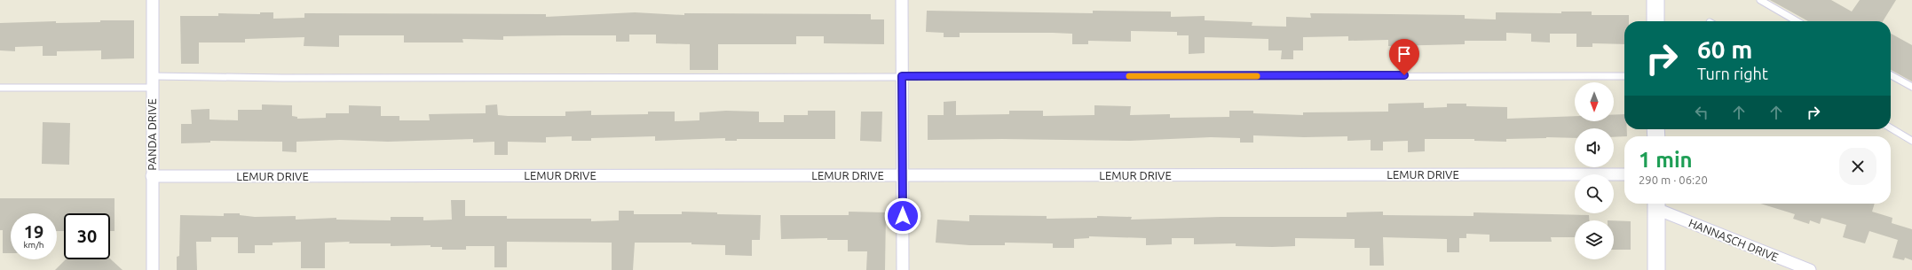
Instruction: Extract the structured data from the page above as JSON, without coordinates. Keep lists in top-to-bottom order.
{
  "streets": {
    "street": ["PANDA DRIVE", "LEMUR DRIVE", "HANNASCH DRIVE"]
  },
  "crossings": [
    ["PANDA DRIVE", "LEMUR DRIVE"]
  ],
  "north": "bottom",
  "page": {
    "turn": ["60 m", "Turn right"],
    "heading": ["1 min", "290 m · 06:20"],
    "speed": "19 km/h",
    "limit": "30"
  }
}
